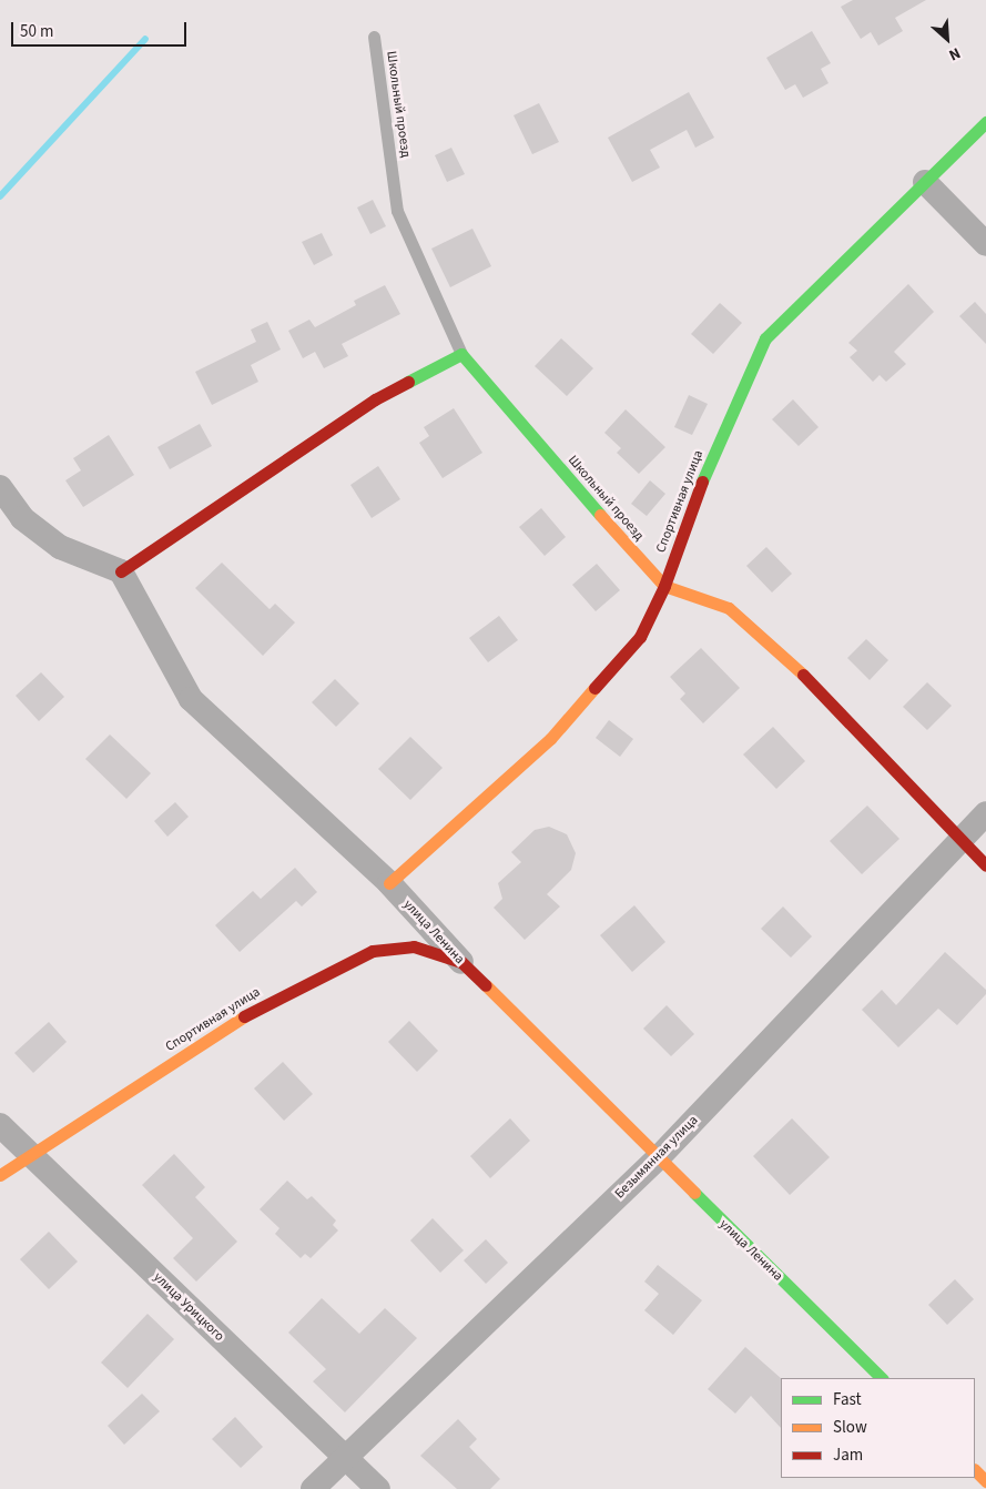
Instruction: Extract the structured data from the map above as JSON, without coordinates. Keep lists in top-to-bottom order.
{
  "streets": {
    "street": [
      "Школьный проезд",
      "Спортивная улица",
      "улица Ленина",
      "Безымянная улица",
      "улица Урицкого"
    ]
  },
  "crossings": [
    ["Школьный проезд", "Спортивная улица"],
    ["Школьный проезд", "Безымянная улица"],
    ["Спортивная улица", "улица Ленина"],
    ["Спортивная улица", "улица Урицкого"],
    ["улица Ленина", "Безымянная улица"],
    ["Безымянная улица", "улица Урицкого"]
  ],
  "legend": ["Fast", "Slow", "Jam"],
  "scale_bar": "50 m",
  "north": "bottom right"
}
